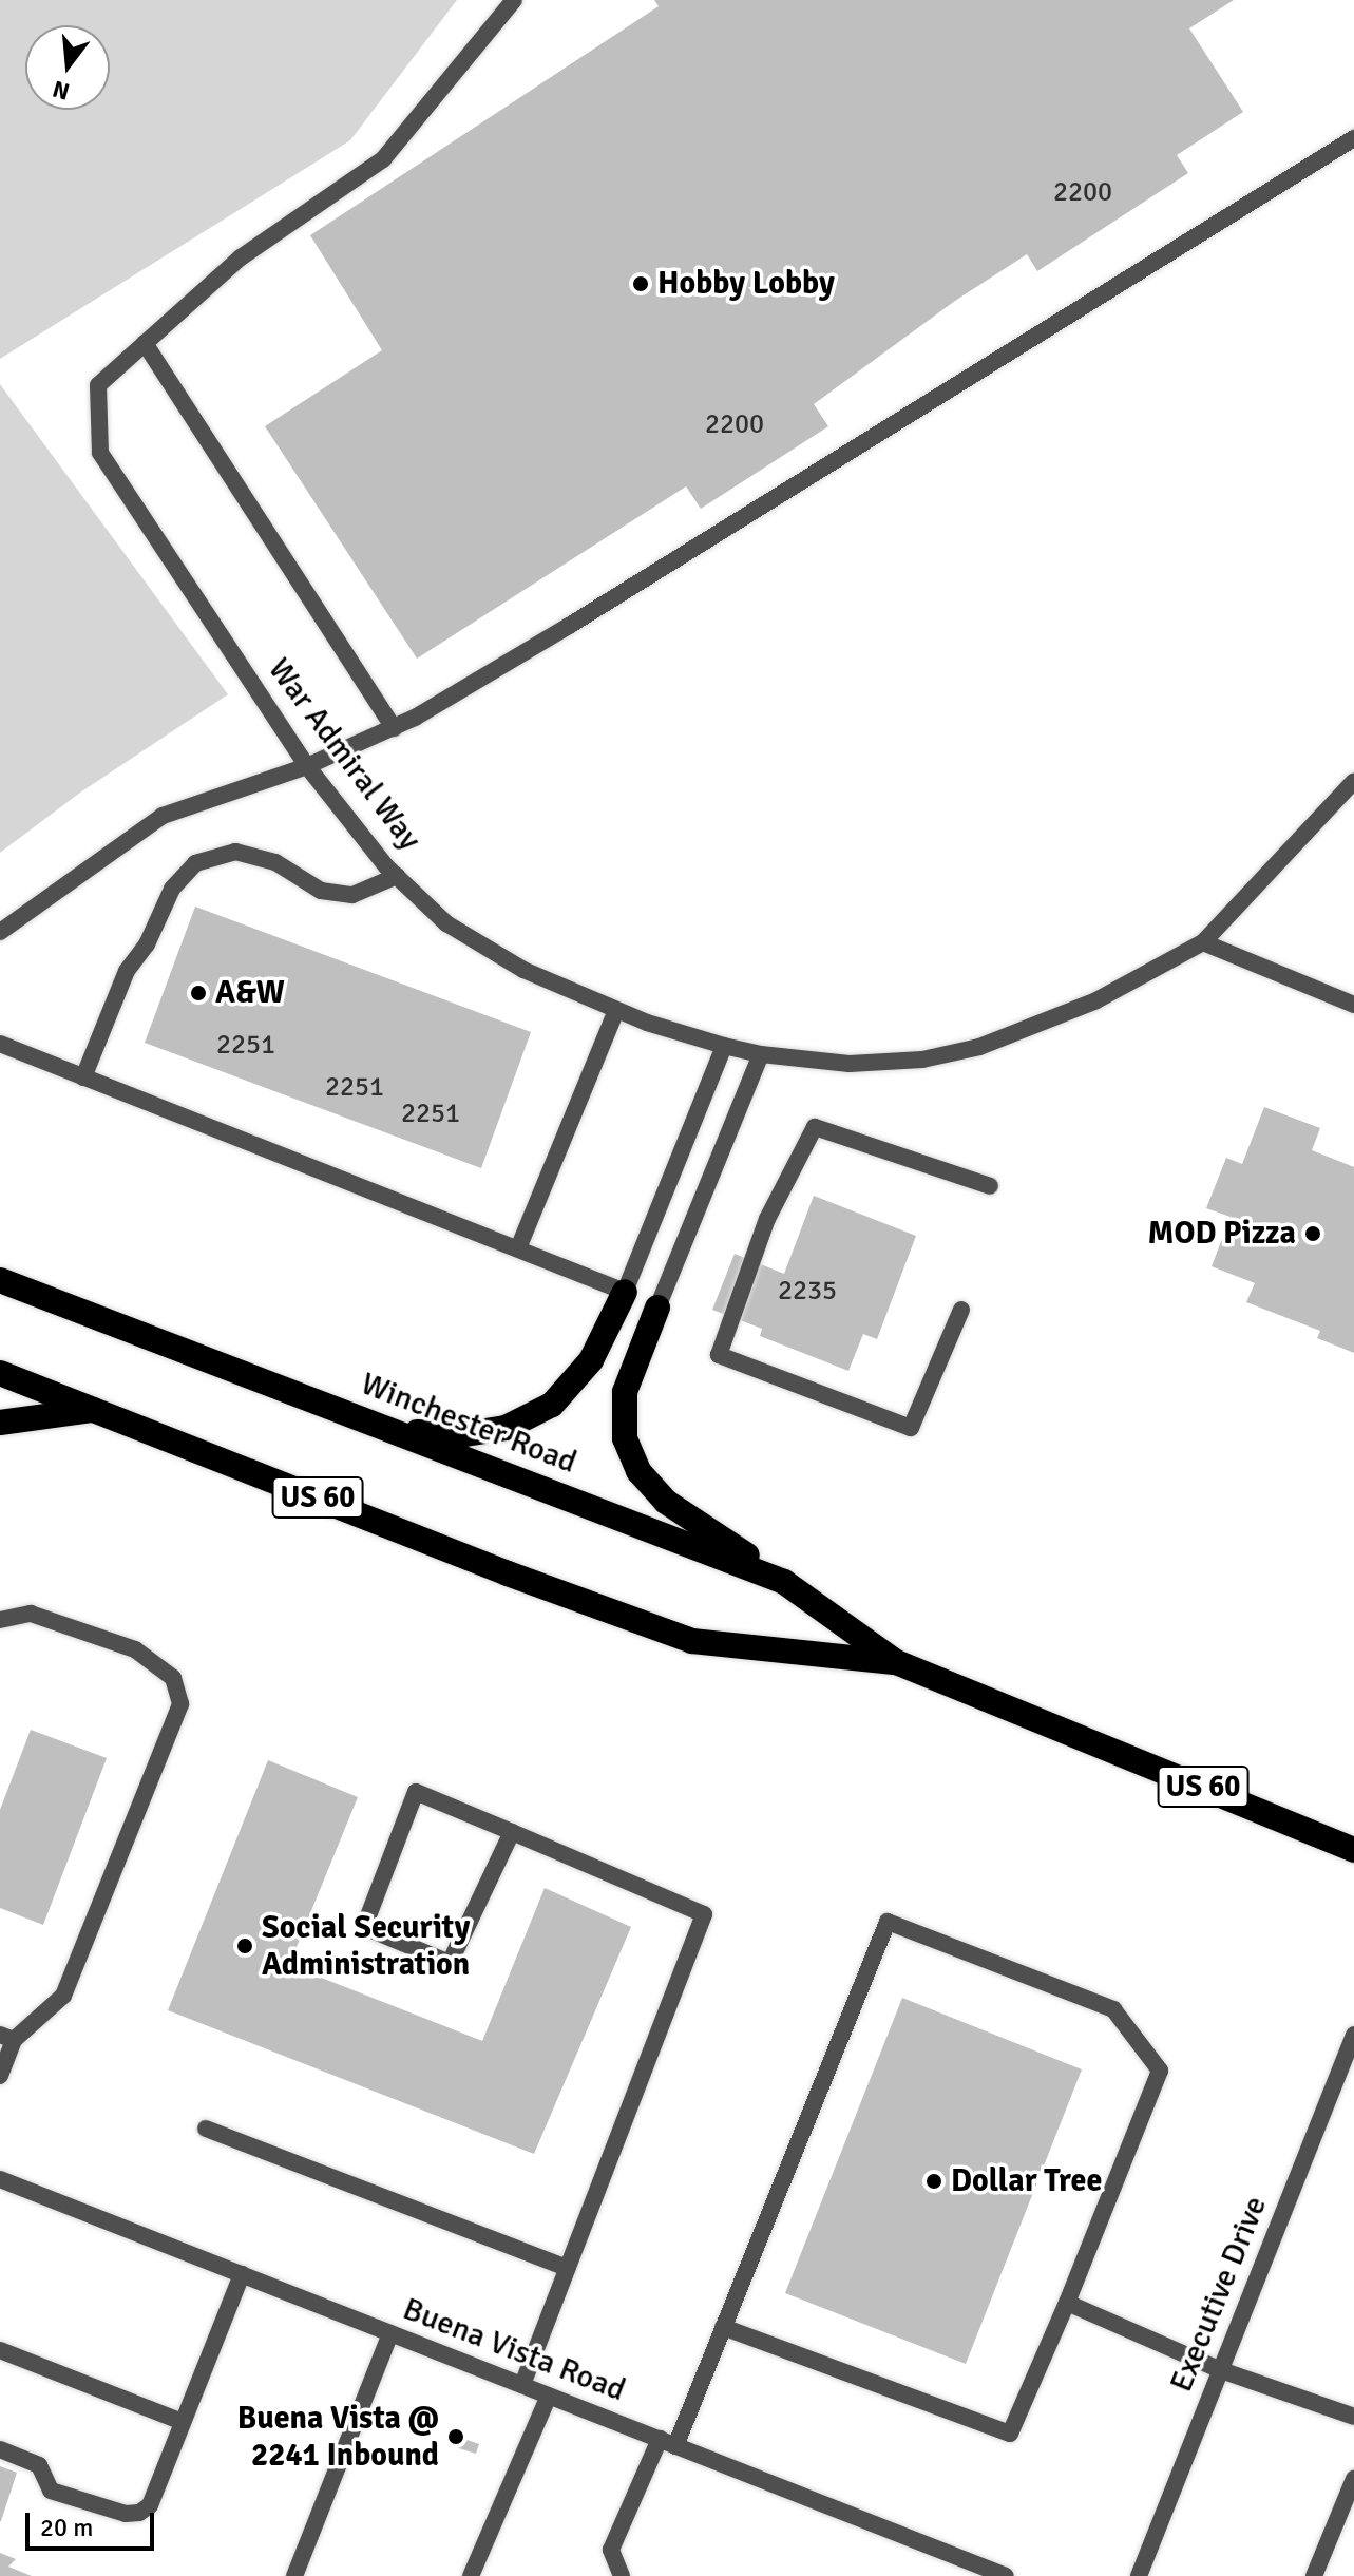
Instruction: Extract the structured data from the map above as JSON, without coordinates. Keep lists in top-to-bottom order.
{
  "streets": {
    "highway": ["Winchester Road", "US 60"],
    "street": ["War Admiral Way", "Executive Drive", "Buena Vista Road"]
  },
  "places": [
    "Hobby Lobby",
    "A&W",
    "MOD Pizza",
    "Social Security Administration",
    "Dollar Tree",
    "Buena Vista @ 2241 Inbound"
  ],
  "house_numbers": [
    "2200",
    "2200",
    "2251",
    "2251",
    "2251",
    "2235"
  ],
  "scale_bar": "20 m",
  "north": "bottom"
}
